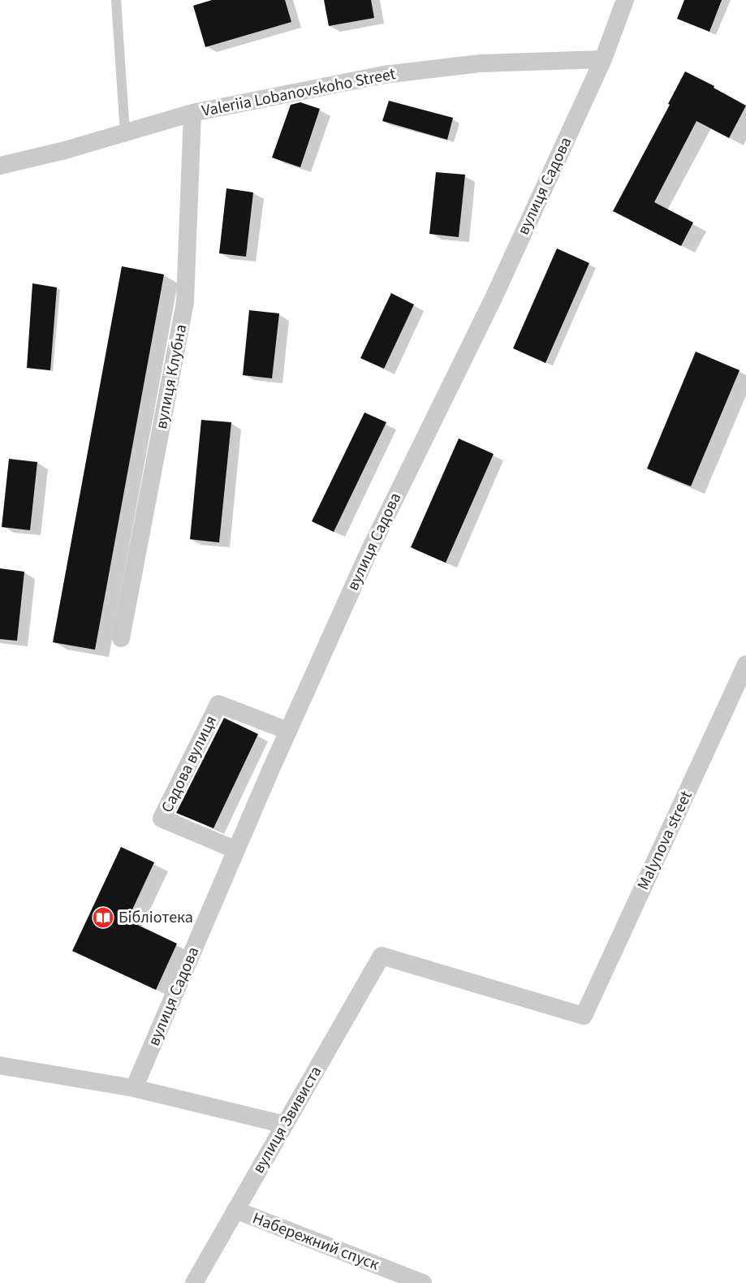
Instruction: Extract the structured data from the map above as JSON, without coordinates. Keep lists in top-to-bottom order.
{
  "streets": {
    "street": [
      "Valeriia Lobanovskoho Street",
      "вулиця Садова",
      "вулиця Клубна",
      "Садова вулиця",
      "Malynova street",
      "вулиця Звивиста",
      "Набережний спуск"
    ]
  },
  "crossings": [
    ["Valeriia Lobanovskoho Street", "вулиця Садова"],
    ["Valeriia Lobanovskoho Street", "вулиця Клубна"],
    ["вулиця Садова", "Садова вулиця"],
    ["Malynova street", "вулиця Звивиста"],
    ["вулиця Звивиста", "Набережний спуск"]
  ],
  "places": {
    "library": ["Бібліотека"]
  }
}
